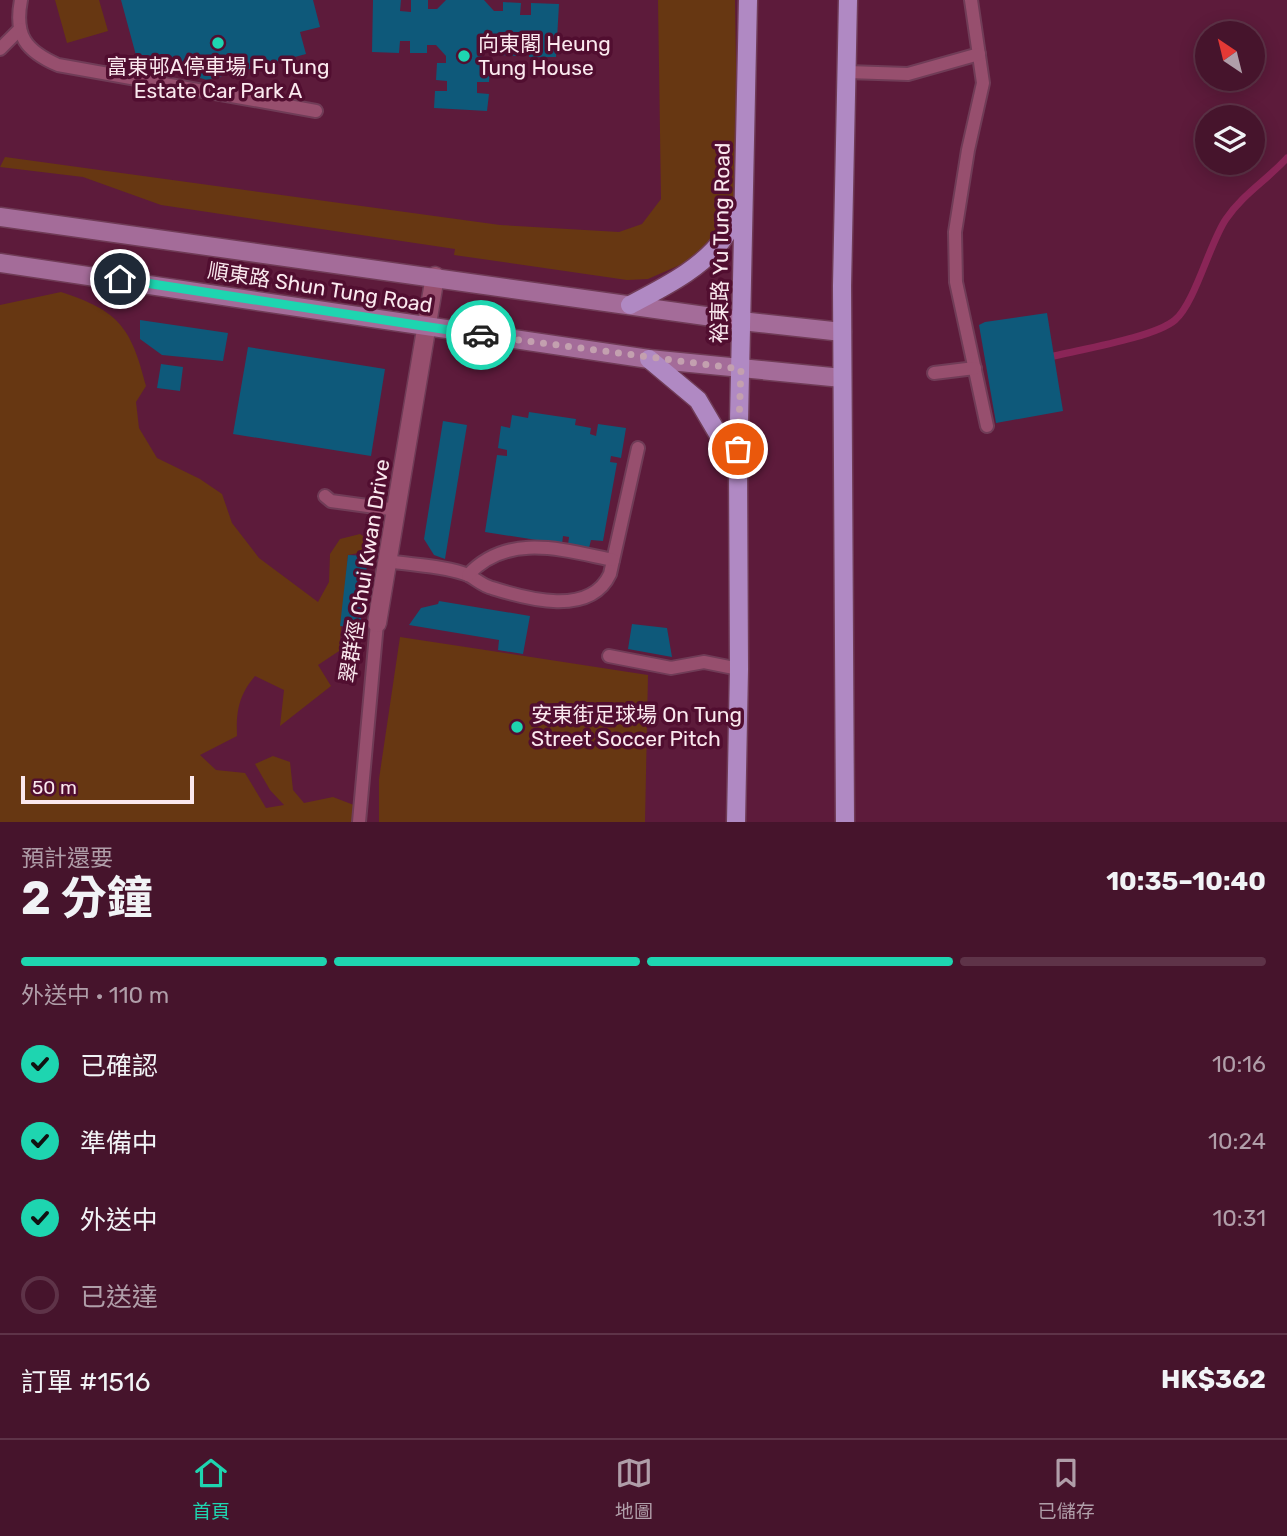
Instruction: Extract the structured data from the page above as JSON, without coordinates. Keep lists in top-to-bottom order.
{
  "streets": {
    "main road": ["裕東路 Yu Tung Road", "順東路 Shun Tung Road"],
    "street": ["翠群徑 Chui Kwan Drive"]
  },
  "crossings": [
    ["裕東路 Yu Tung Road", "順東路 Shun Tung Road"],
    ["順東路 Shun Tung Road", "翠群徑 Chui Kwan Drive"]
  ],
  "places": ["富東邨A停車場 Fu Tung Estate Car Park A", "向東閣 Heung Tung House", "安東街足球場 On Tung Street Soccer Pitch"],
  "scale_bar": "50 m",
  "north": "top left",
  "page": {
    "scale": "50 m",
    "heading": ["2 分鐘", "預計還要", "10:35–10:40"],
    "panel": ["訂單 #1516", "HK$362"],
    "bar": "外送中 · 110 m",
    "list": [
      ["已確認", "10:16"],
      ["準備中", "10:24"],
      ["外送中", "10:31"],
      "已送達"
    ],
    "tabs": ["首頁", "地圖", "已儲存"]
  }
}
